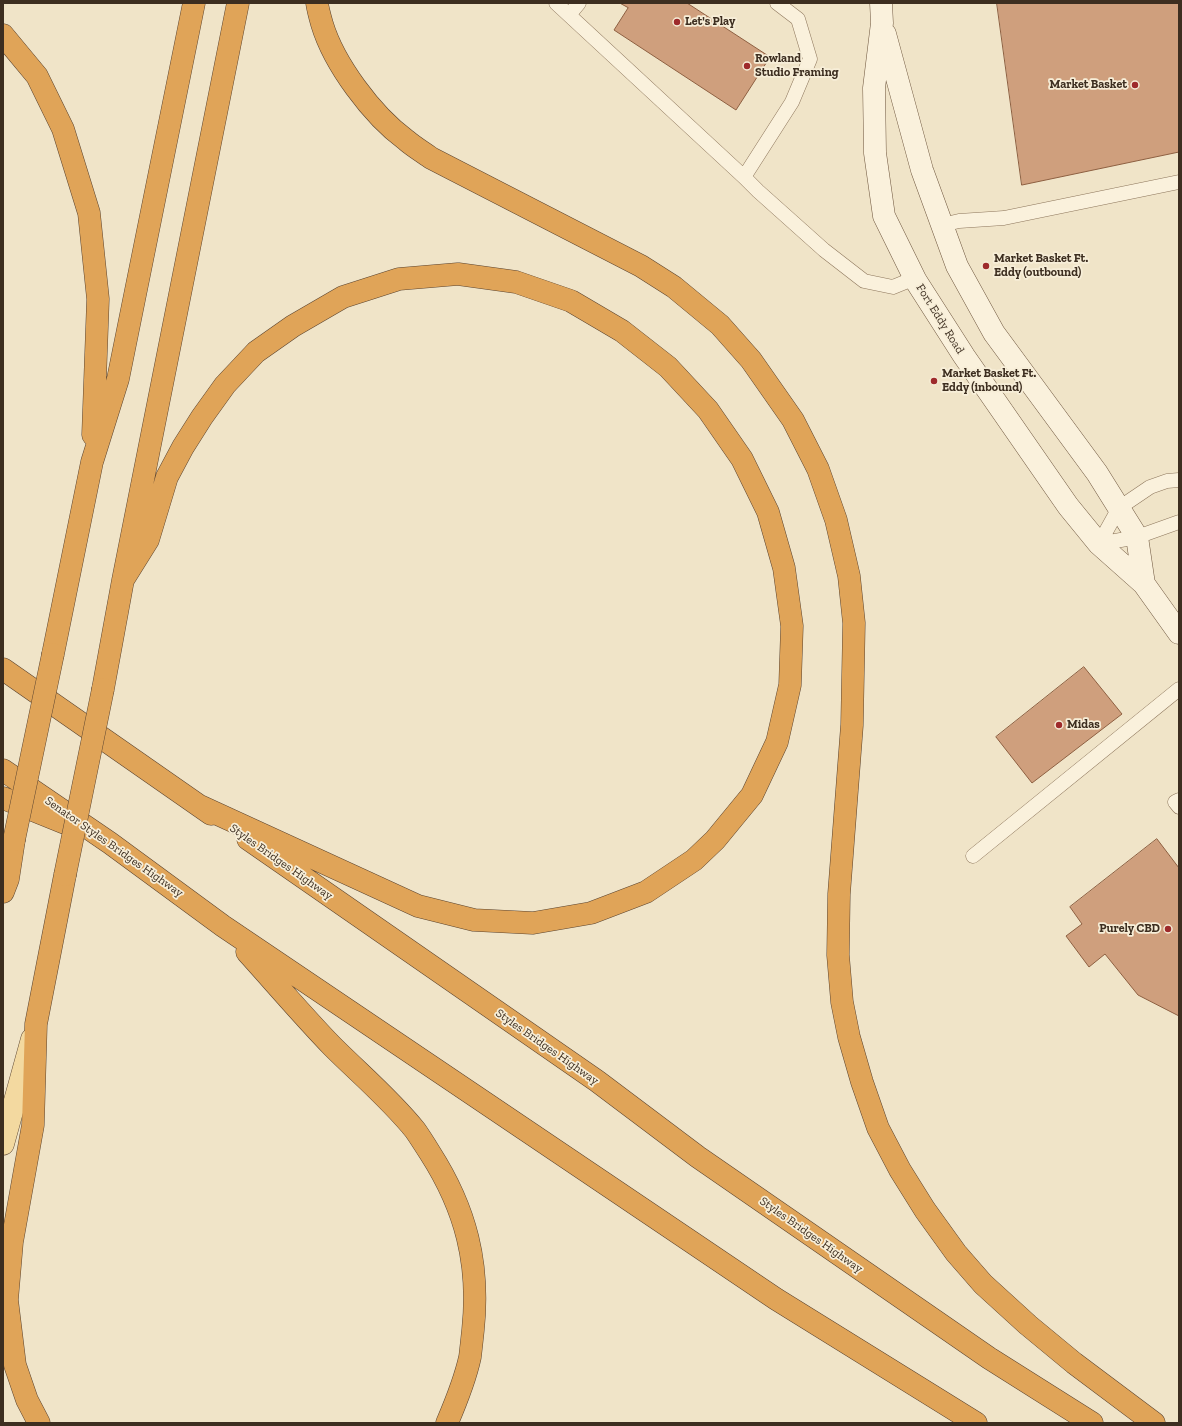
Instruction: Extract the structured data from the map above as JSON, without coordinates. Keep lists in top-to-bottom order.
{
  "streets": {
    "highway": ["Senator Styles Bridges Highway", "Styles Bridges Highway"],
    "street": ["Fort Eddy Road"]
  },
  "places": [
    "Let's Play",
    "Rowland Studio Framing",
    "Market Basket",
    "Market Basket Ft. Eddy (outbound)",
    "Market Basket Ft. Eddy (inbound)",
    "Midas",
    "Purely CBD"
  ]
}
